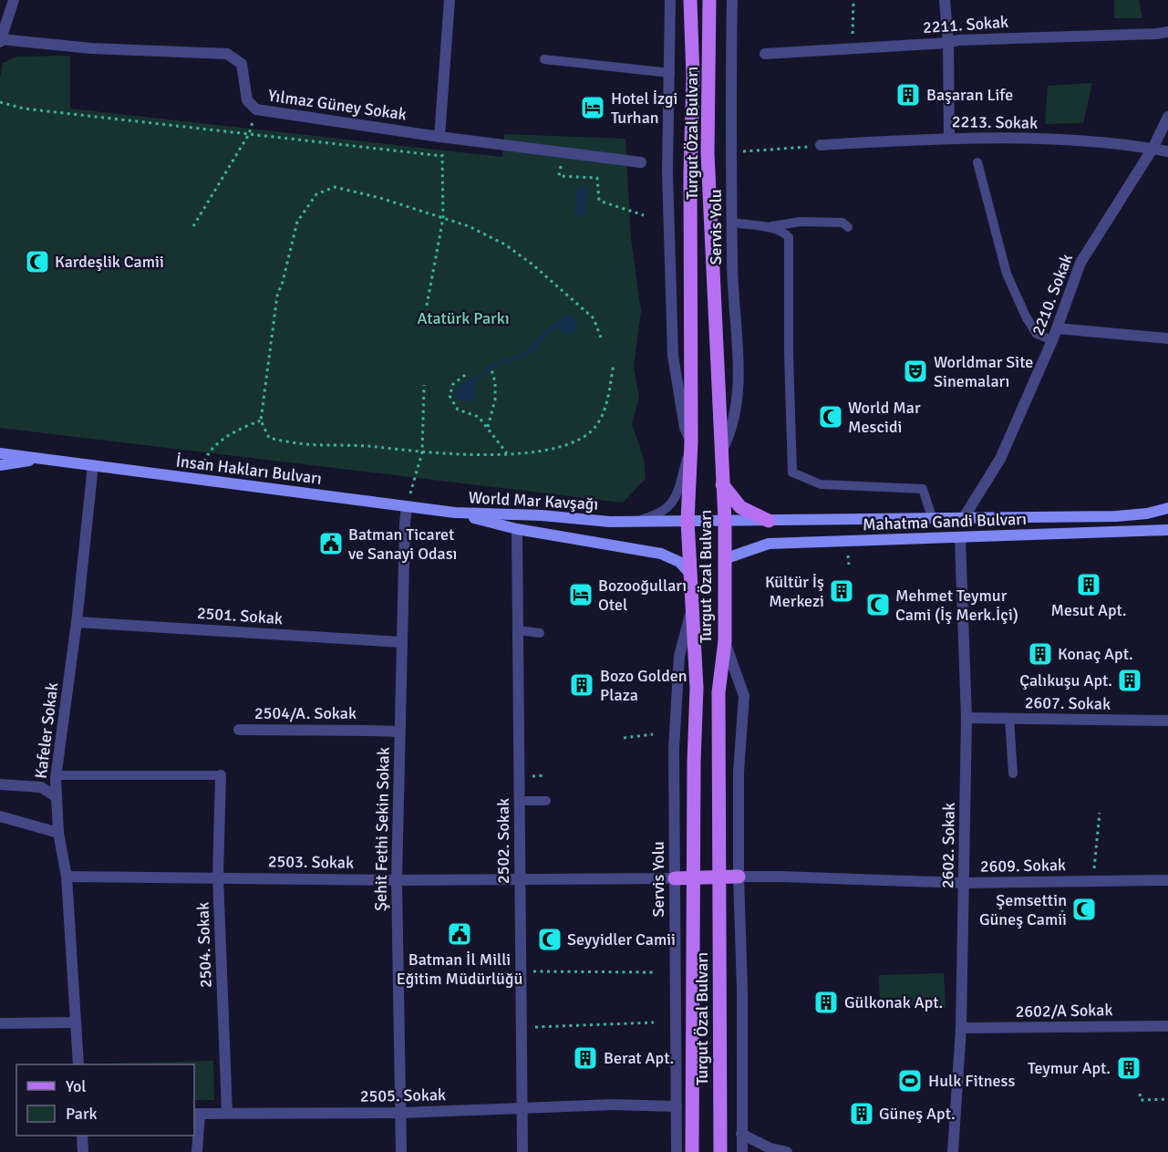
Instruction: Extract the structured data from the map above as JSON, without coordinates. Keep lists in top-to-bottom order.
{
  "streets": {
    "main road": [
      "Turgut Özal Bulvarı",
      "İnsan Hakları Bulvarı",
      "World Mar Kavşağı",
      "Mahatma Gandi Bulvarı"
    ],
    "street": [
      "2211. Sokak",
      "Yılmaz Güney Sokak",
      "2213. Sokak",
      "Servis Yolu",
      "2210. Sokak",
      "2501. Sokak",
      "2607. Sokak",
      "2504/A. Sokak",
      "Kafeler Sokak",
      "Şehit Fethi Sekin Sokak",
      "2502. Sokak",
      "2602. Sokak",
      "2503. Sokak",
      "2609. Sokak",
      "2504. Sokak",
      "2602/A Sokak",
      "2505. Sokak"
    ]
  },
  "crossings": [
    ["2213. Sokak", "2210. Sokak"],
    ["Turgut Özal Bulvarı", "Servis Yolu"],
    ["Turgut Özal Bulvarı", "World Mar Kavşağı"],
    ["Turgut Özal Bulvarı", "Mahatma Gandi Bulvarı"],
    ["Servis Yolu", "2503. Sokak"],
    ["Servis Yolu", "2505. Sokak"],
    ["2210. Sokak", "Mahatma Gandi Bulvarı"],
    ["İnsan Hakları Bulvarı", "World Mar Kavşağı"],
    ["İnsan Hakları Bulvarı", "Kafeler Sokak"],
    ["İnsan Hakları Bulvarı", "Şehit Fethi Sekin Sokak"],
    ["World Mar Kavşağı", "Mahatma Gandi Bulvarı"],
    ["World Mar Kavşağı", "2502. Sokak"],
    ["Mahatma Gandi Bulvarı", "2602. Sokak"],
    ["2501. Sokak", "Kafeler Sokak"],
    ["2501. Sokak", "Şehit Fethi Sekin Sokak"],
    ["2607. Sokak", "2602. Sokak"],
    ["2504/A. Sokak", "Şehit Fethi Sekin Sokak"],
    ["Kafeler Sokak", "2503. Sokak"],
    ["Şehit Fethi Sekin Sokak", "2503. Sokak"],
    ["Şehit Fethi Sekin Sokak", "2505. Sokak"],
    ["2502. Sokak", "2503. Sokak"],
    ["2502. Sokak", "2505. Sokak"],
    ["2602. Sokak", "2609. Sokak"],
    ["2602. Sokak", "2602/A Sokak"],
    ["2503. Sokak", "2504. Sokak"],
    ["2504. Sokak", "2505. Sokak"]
  ],
  "parks": ["Atatürk Parkı"],
  "places": {
    "building": [
      "Başaran Life",
      "Mesut Apt.",
      "Kültür İş Merkezi",
      "Konaç Apt.",
      "Çalıkuşu Apt.",
      "Bozo Golden Plaza",
      "Gülkonak Apt.",
      "Berat Apt.",
      "Teymur Apt.",
      "Güneş Apt."
    ],
    "hotel": ["Hotel İzgi Turhan", "Bozooğulları Otel"],
    "mosque": [
      "Kardeşlik Camii",
      "World Mar Mescidi",
      "Mehmet Teymur Cami (İş Merk.İçi)",
      "Şemsettin Güneş Camii",
      "Seyyidler Camii"
    ],
    "theatre": ["Worldmar Site Sinemaları"],
    "public building": ["Batman Ticaret ve Sanayi Odası", "Batman İl Milli Eğitim Müdürlüğü"],
    "sports": ["Hulk Fitness"]
  },
  "legend": ["Yol", "Park"]
}
